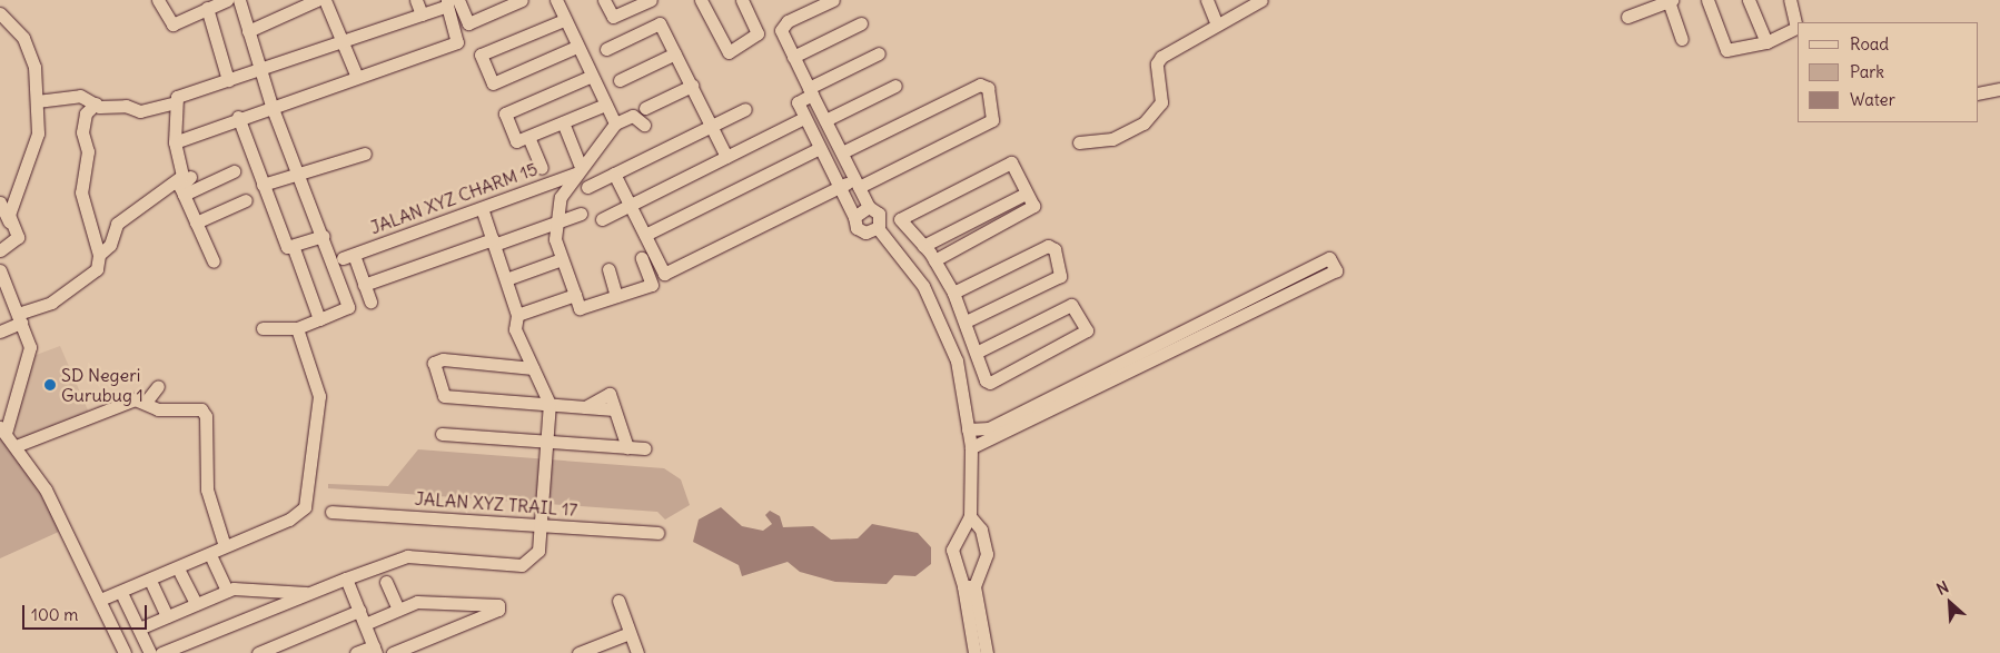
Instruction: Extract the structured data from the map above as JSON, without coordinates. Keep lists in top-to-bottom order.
{
  "streets": {
    "street": ["JALAN XYZ CHARM 15", "JALAN XYZ TRAIL 17"]
  },
  "places": ["SD Negeri Gurubug 1"],
  "legend": ["Road", "Park", "Water"],
  "scale_bar": "100 m",
  "north": "top left"
}
